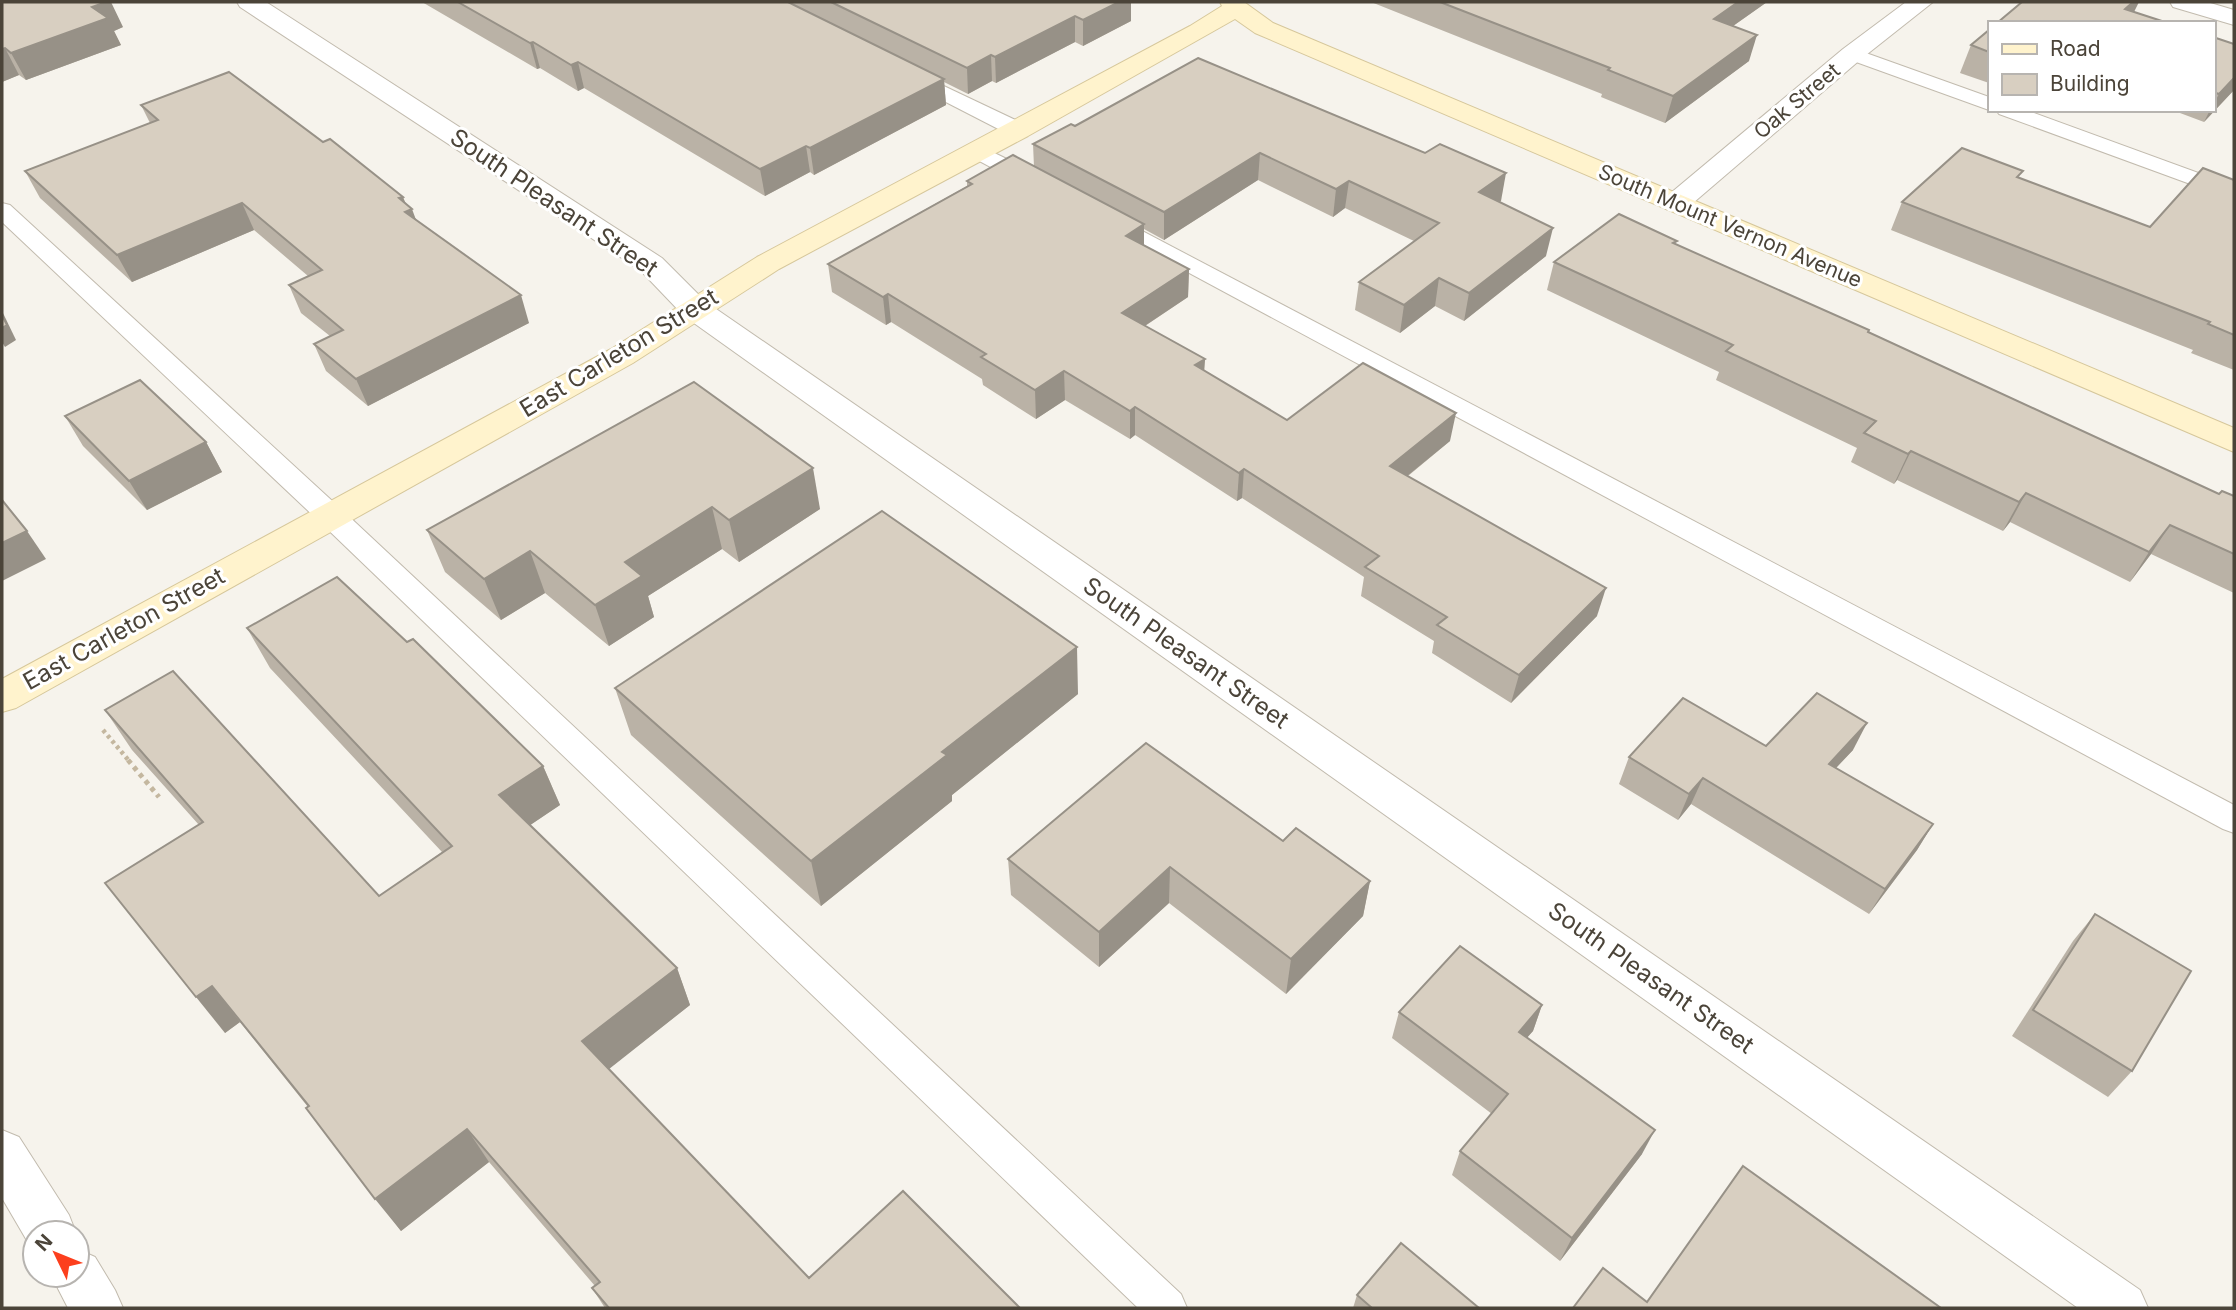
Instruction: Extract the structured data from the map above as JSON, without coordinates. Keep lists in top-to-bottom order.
{
  "streets": {
    "street": [
      "Oak Street",
      "South Pleasant Street",
      "South Mount Vernon Avenue",
      "East Carleton Street"
    ]
  },
  "crossings": [
    ["Oak Street", "South Mount Vernon Avenue"],
    ["South Pleasant Street", "East Carleton Street"],
    ["South Mount Vernon Avenue", "East Carleton Street"]
  ],
  "legend": ["Road", "Building"],
  "north": "top left"
}
